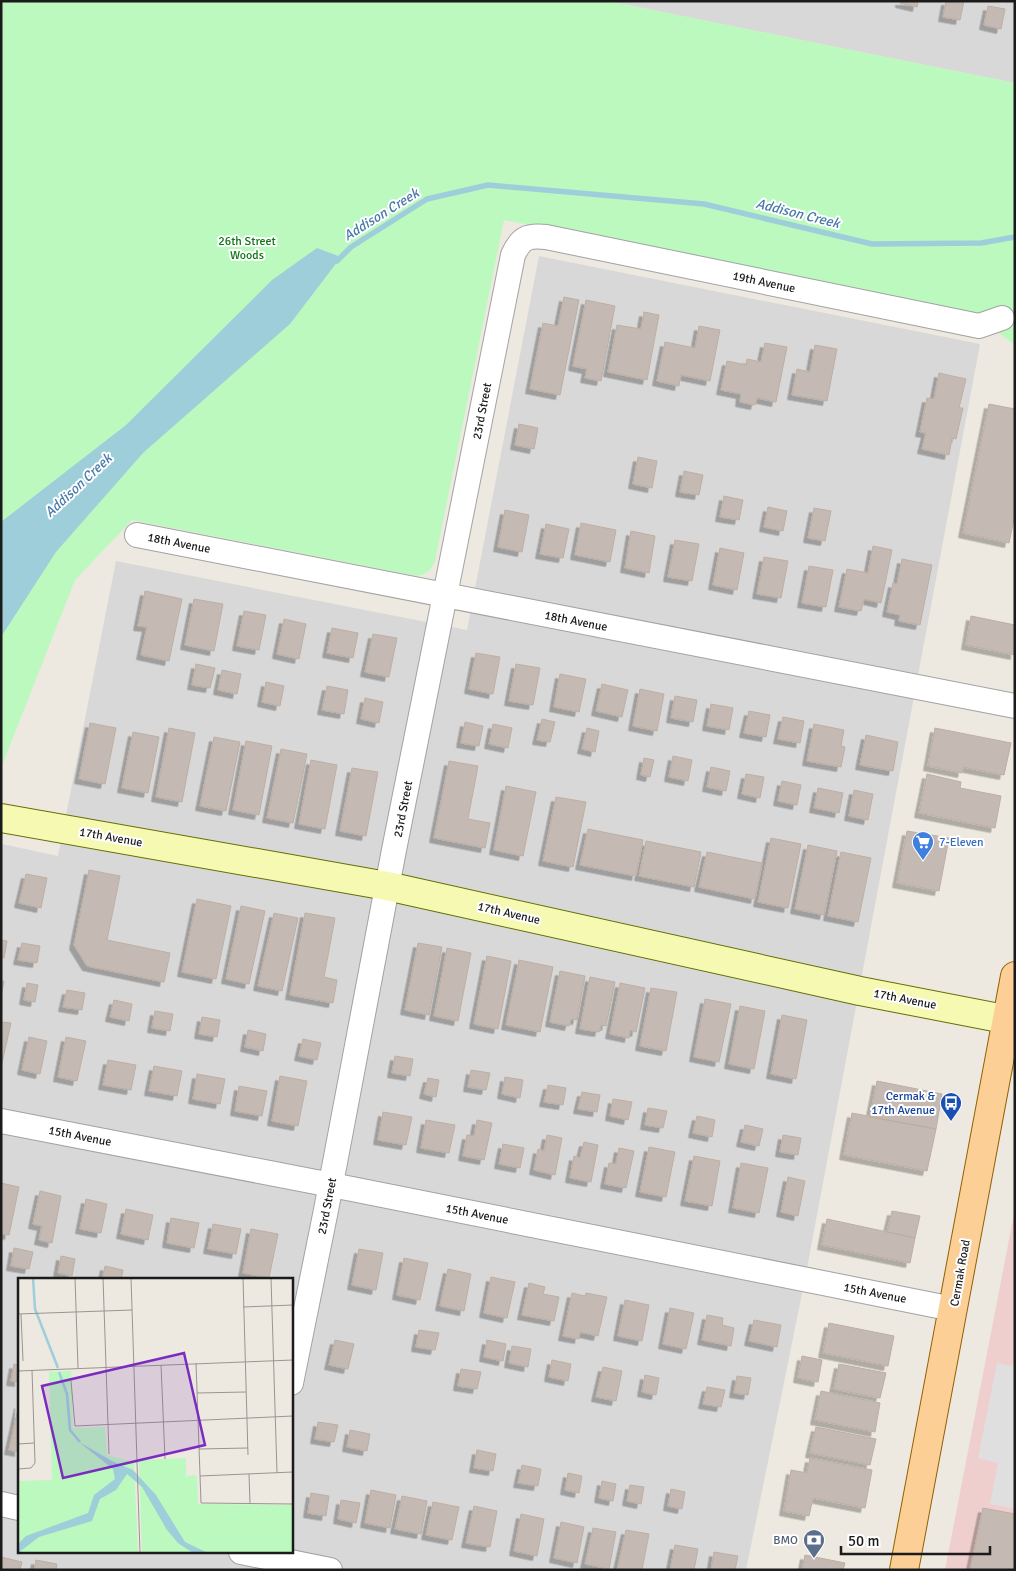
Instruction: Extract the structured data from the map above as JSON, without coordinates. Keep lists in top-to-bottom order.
{
  "streets": {
    "main road": ["Cermak Road"],
    "street": [
      "19th Avenue",
      "23rd Street",
      "18th Avenue",
      "17th Avenue",
      "15th Avenue"
    ]
  },
  "crossings": [
    ["19th Avenue", "23rd Street"],
    ["23rd Street", "18th Avenue"],
    ["23rd Street", "17th Avenue"],
    ["23rd Street", "15th Avenue"],
    ["17th Avenue", "Cermak Road"],
    ["15th Avenue", "Cermak Road"]
  ],
  "water": ["Addison Creek"],
  "parks": ["26th Street Woods"],
  "places": {
    "supermarket": ["7-Eleven"],
    "bus stop": ["Cermak & 17th Avenue"],
    "bank": ["BMO"]
  },
  "scale_bar": "50 m"
}
